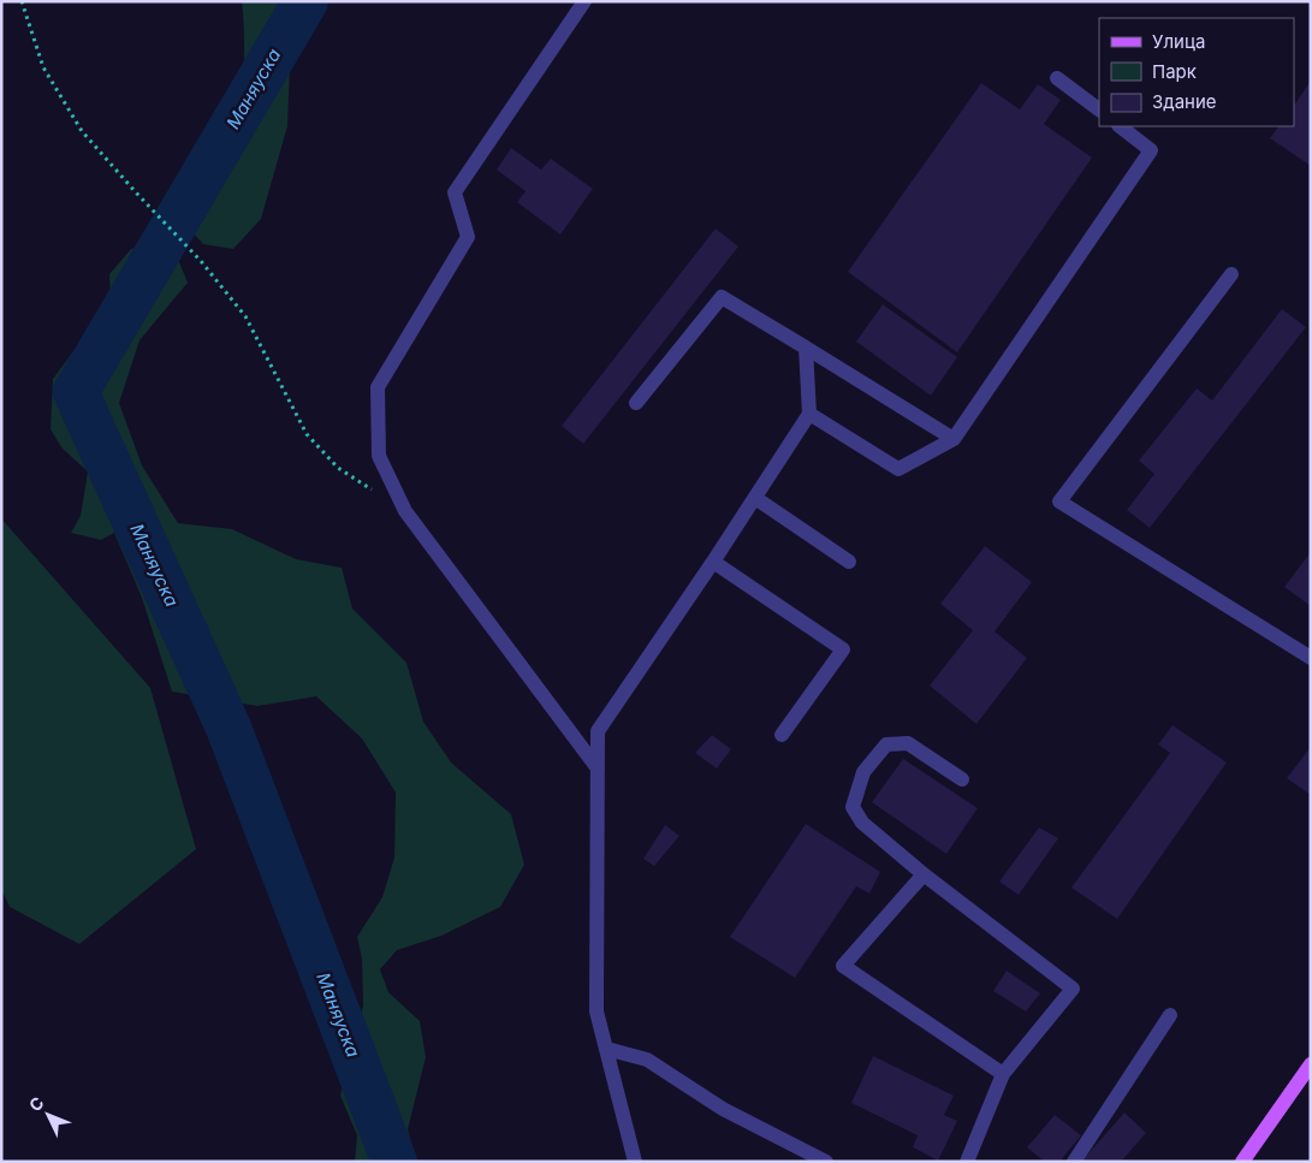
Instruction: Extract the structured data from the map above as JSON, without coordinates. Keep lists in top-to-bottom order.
{
  "water": ["Маняуска"],
  "legend": ["Улица", "Парк", "Здание"],
  "north": "top left"
}
